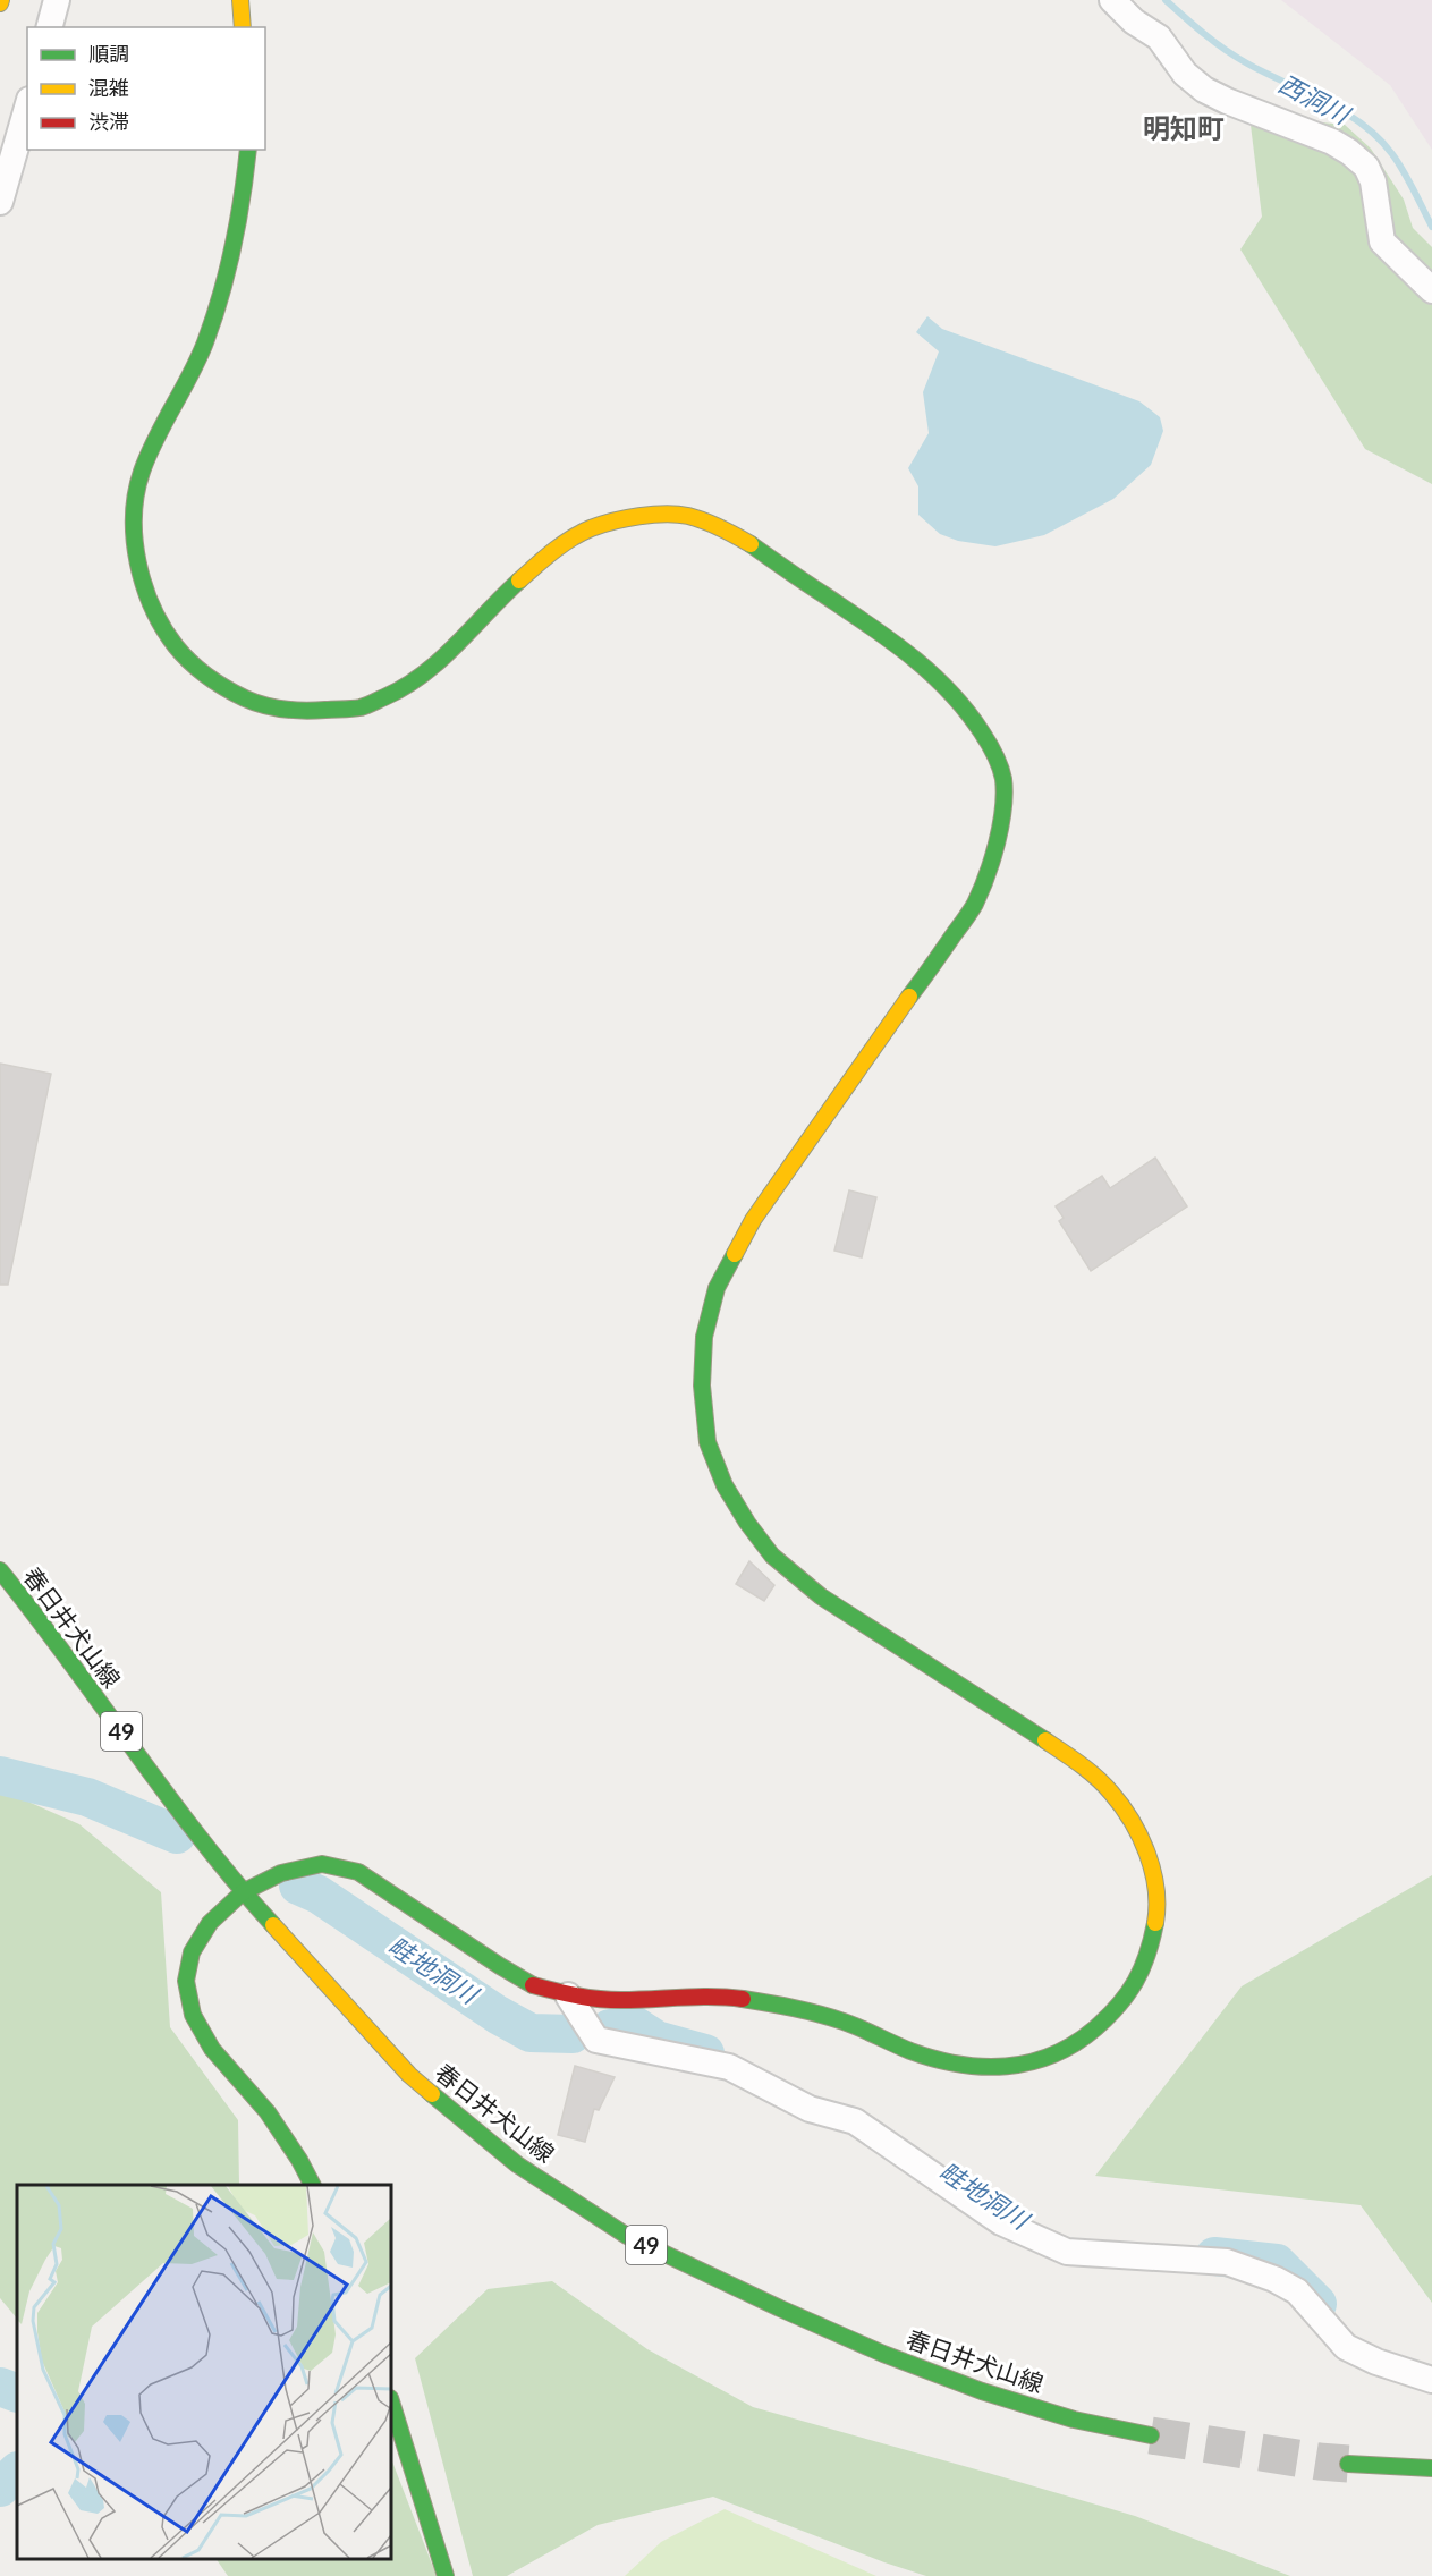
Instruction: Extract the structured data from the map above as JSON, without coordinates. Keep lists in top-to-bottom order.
{
  "streets": {
    "street": ["春日井犬山線", "49"]
  },
  "districts": ["明知町"],
  "water": ["西洞川", "畦地洞川"],
  "legend": ["順調", "混雑", "渋滞"]
}
